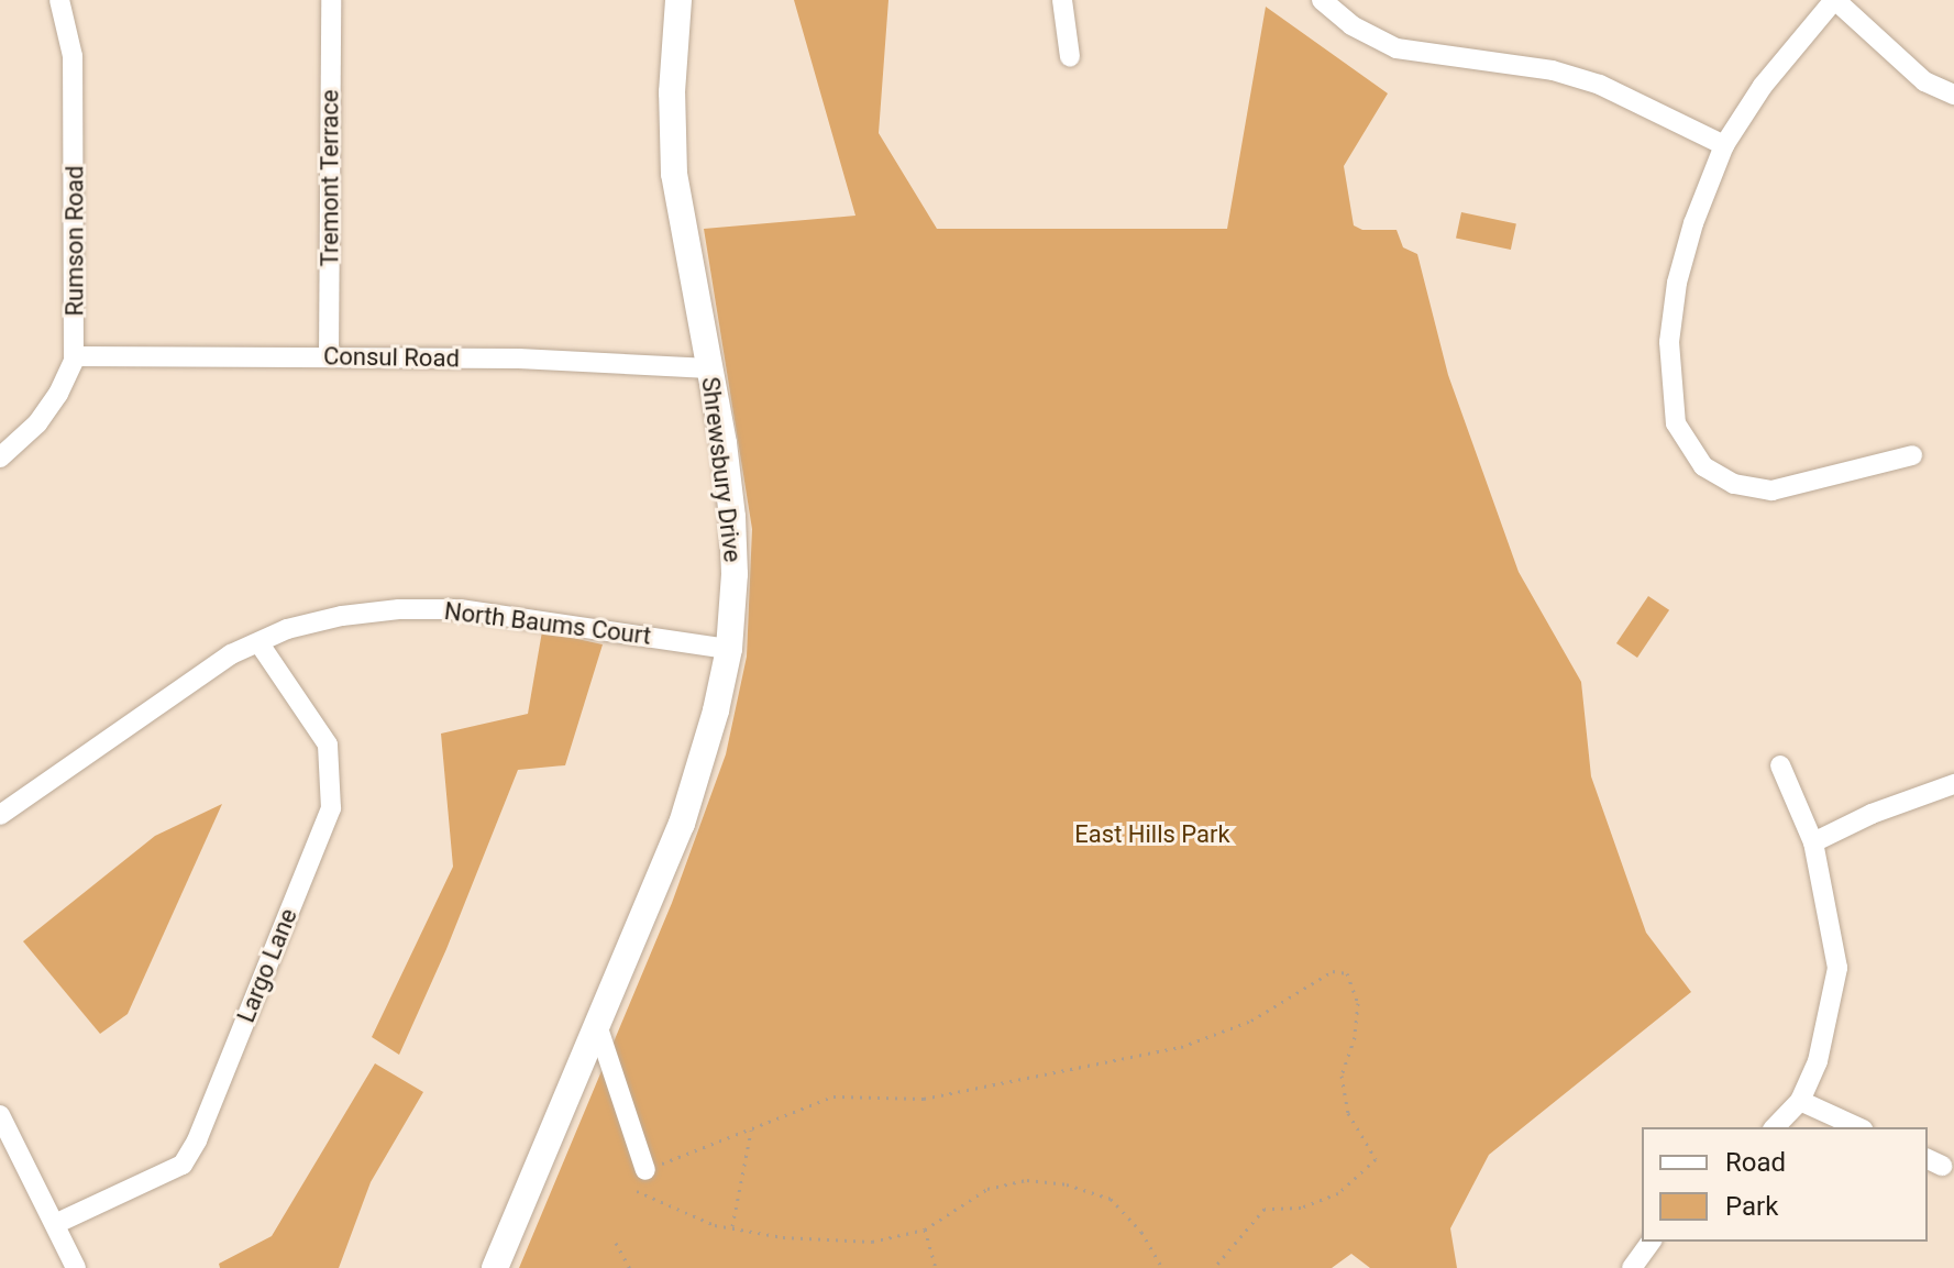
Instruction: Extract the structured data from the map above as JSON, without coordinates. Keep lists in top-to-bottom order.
{
  "streets": {
    "main road": ["Shrewsbury Drive"],
    "street": [
      "Tremont Terrace",
      "Rumson Road",
      "Consul Road",
      "North Baums Court",
      "Largo Lane"
    ]
  },
  "crossings": [
    ["Tremont Terrace", "Consul Road"],
    ["Rumson Road", "Consul Road"],
    ["Consul Road", "Shrewsbury Drive"],
    ["Shrewsbury Drive", "North Baums Court"],
    ["North Baums Court", "Largo Lane"]
  ],
  "parks": ["East Hills Park"],
  "legend": ["Road", "Park"]
}
